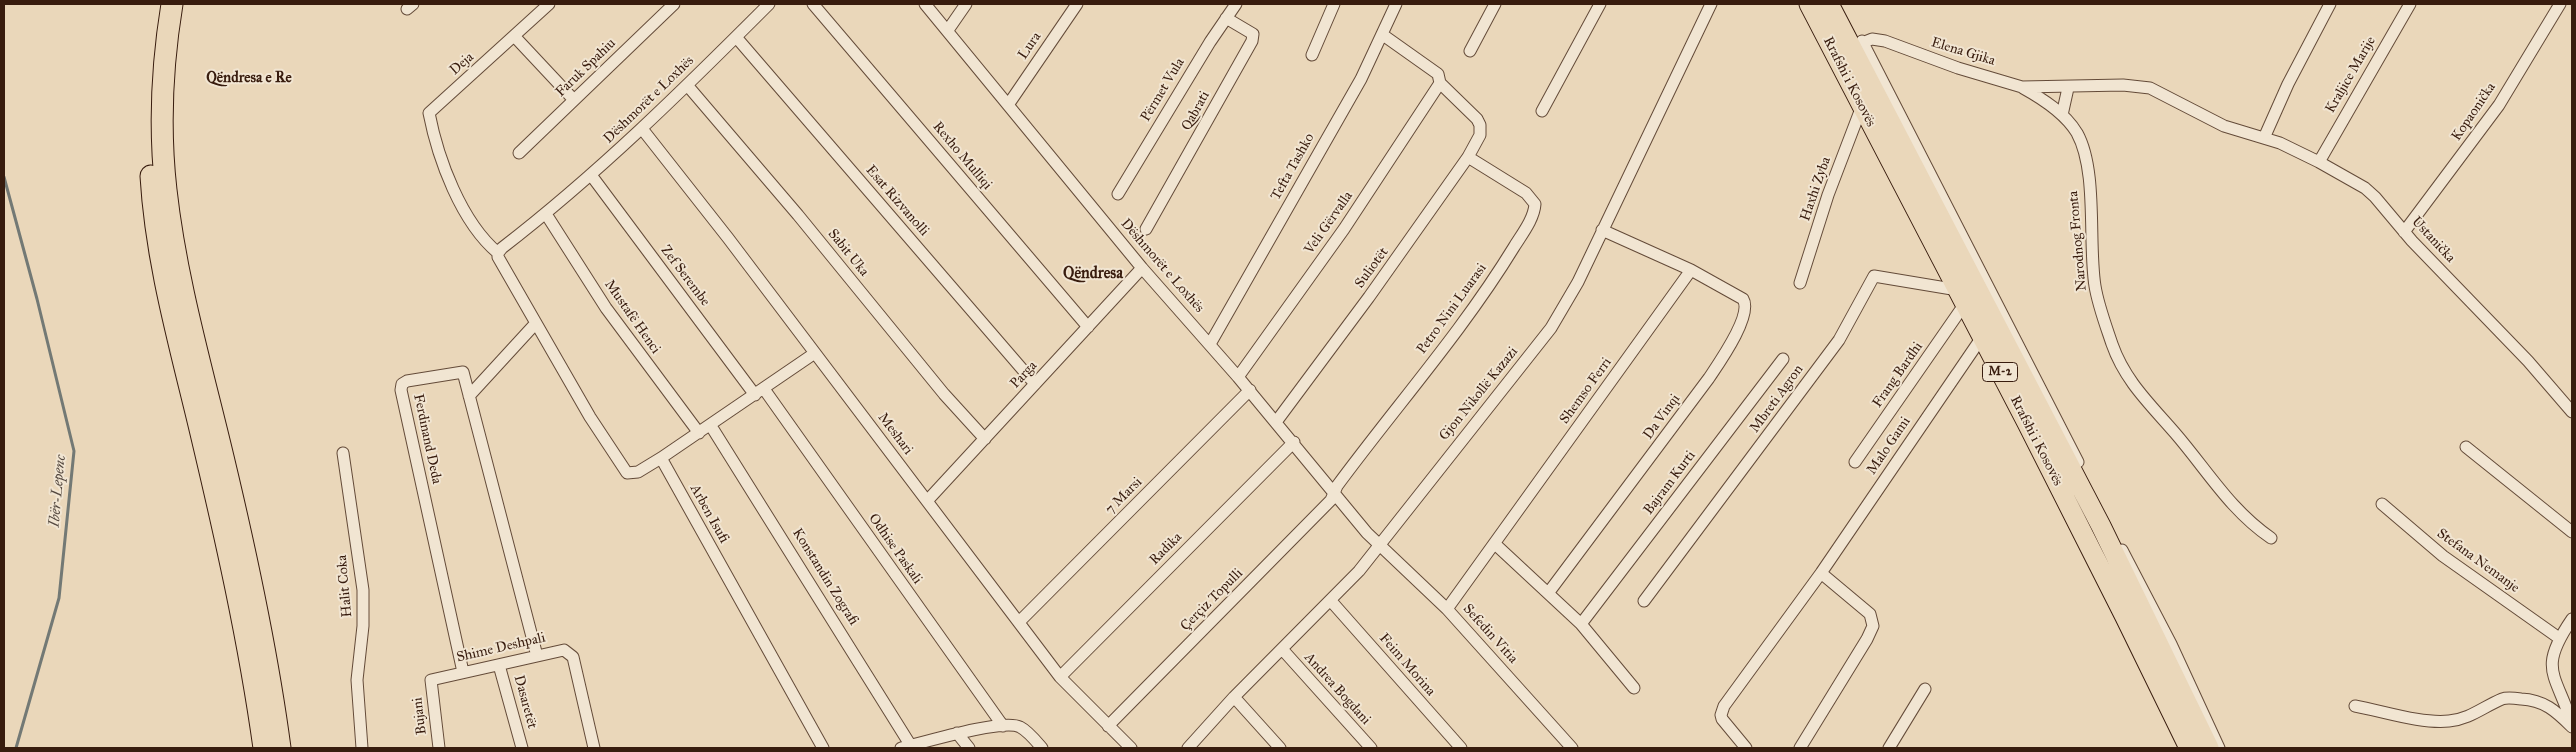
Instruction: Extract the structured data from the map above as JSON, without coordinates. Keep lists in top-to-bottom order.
{
  "streets": {
    "highway": ["Rrafshi i Kosovës", "M-2"],
    "street": [
      "Lura",
      "Elena Gjika",
      "Deja",
      "Faruk Spahiu",
      "Kraljice Marije",
      "Përmet Vula",
      "Dëshmorët e Loxhës",
      "Qabrati",
      "Kopaonička",
      "Rexho Mulliqi",
      "Tefta Tashko",
      "Haxhi Zyba",
      "Esat Rizvanolli",
      "Veli Gërvalla",
      "Ustanička",
      "Narodnog Fronta",
      "Sabit Uka",
      "Suliotët",
      "Zef Serembe",
      "Petro Nini Luarasi",
      "Mustafë Henci",
      "Parga",
      "Frang Bardhi",
      "Shemso Ferri",
      "Gjon Nikollë Kazazi",
      "Mbreti Agron",
      "Da Vinqi",
      "Meshari",
      "Ferdinand Deda",
      "Malo Gami",
      "Bajram Kurti",
      "7 Marsi",
      "Arben Isufi",
      "Odhise Paskali",
      "Radika",
      "Stefana Nemanje",
      "Konstandin Zografi",
      "Halit Coka",
      "Çerçiz Topulli",
      "Sefedin Vitia",
      "Shime Deshpali",
      "Feim Morina",
      "Andrea Bogdani",
      "Dasaretët",
      "Bujani"
    ]
  },
  "crossings": [
    ["Lura", "Dëshmorët e Loxhës"],
    ["Elena Gjika", "Rrafshi i Kosovës"],
    ["Elena Gjika", "Ustanička"],
    ["Elena Gjika", "Narodnog Fronta"],
    ["Deja", "Dëshmorët e Loxhës"],
    ["Kraljice Marije", "Ustanička"],
    ["Rrafshi i Kosovës", "Haxhi Zyba"],
    ["Rrafshi i Kosovës", "Frang Bardhi"],
    ["Rrafshi i Kosovës", "Mbreti Agron"],
    ["Rrafshi i Kosovës", "Malo Gami"],
    ["Përmet Vula", "Qabrati"],
    ["Dëshmorët e Loxhës", "Tefta Tashko"],
    ["Dëshmorët e Loxhës", "Esat Rizvanolli"],
    ["Dëshmorët e Loxhës", "Veli Gërvalla"],
    ["Dëshmorët e Loxhës", "Sabit Uka"],
    ["Dëshmorët e Loxhës", "Suliotët"],
    ["Dëshmorët e Loxhës", "Zef Serembe"],
    ["Dëshmorët e Loxhës", "Petro Nini Luarasi"],
    ["Dëshmorët e Loxhës", "Mustafë Henci"],
    ["Dëshmorët e Loxhës", "Parga"],
    ["Dëshmorët e Loxhës", "Gjon Nikollë Kazazi"],
    ["Dëshmorët e Loxhës", "Meshari"],
    ["Dëshmorët e Loxhës", "7 Marsi"],
    ["Dëshmorët e Loxhës", "Radika"],
    ["Dëshmorët e Loxhës", "Çerçiz Topulli"],
    ["Dëshmorët e Loxhës", "Sefedin Vitia"],
    ["Kopaonička", "Ustanička"],
    ["Rexho Mulliqi", "Parga"],
    ["Esat Rizvanolli", "Parga"],
    ["Veli Gërvalla", "Suliotët"],
    ["Sabit Uka", "Parga"],
    ["Suliotët", "Petro Nini Luarasi"],
    ["Zef Serembe", "Odhise Paskali"],
    ["Petro Nini Luarasi", "Çerçiz Topulli"],
    ["Parga", "Meshari"],
    ["Frang Bardhi", "Mbreti Agron"],
    ["Shemso Ferri", "Da Vinqi"],
    ["Shemso Ferri", "Sefedin Vitia"],
    ["Gjon Nikollë Kazazi", "Sefedin Vitia"],
    ["Gjon Nikollë Kazazi", "Feim Morina"],
    ["Gjon Nikollë Kazazi", "Andrea Bogdani"],
    ["Meshari", "7 Marsi"],
    ["Meshari", "Radika"],
    ["Meshari", "Çerçiz Topulli"],
    ["Ferdinand Deda", "Shime Deshpali"],
    ["Shime Deshpali", "Dasaretët"],
    ["Shime Deshpali", "Bujani"]
  ],
  "districts": ["Qëndresa e Re", "Qëndresa"],
  "water": ["Ibër-Lepenc"]
}
